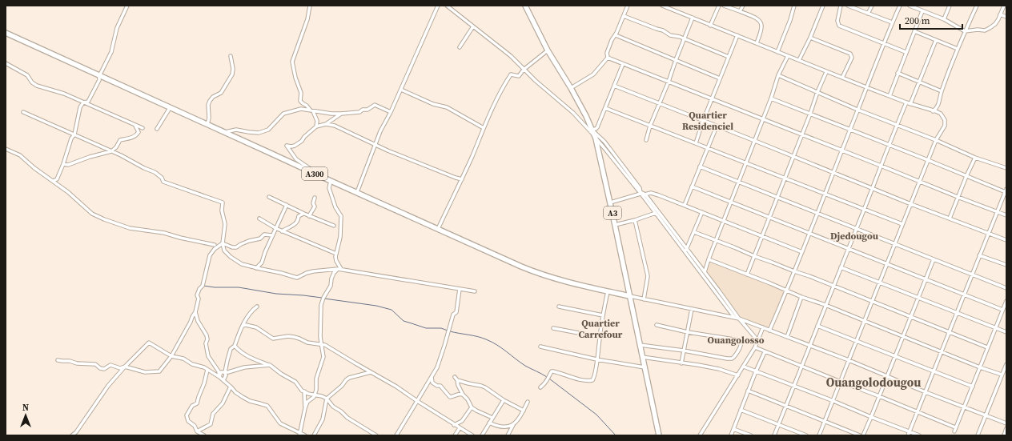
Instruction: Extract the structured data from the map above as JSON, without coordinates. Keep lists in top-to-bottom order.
{
  "streets": {
    "highway": ["A300", "A3"]
  },
  "crossings": [
    ["A300", "A3"]
  ],
  "districts": [
    "Quartier Residenciel",
    "Djedougou",
    "Quartier Carrefour",
    "Ouangolosso",
    "Ouangolodougou"
  ],
  "scale_bar": "200 m",
  "north": "top"
}
